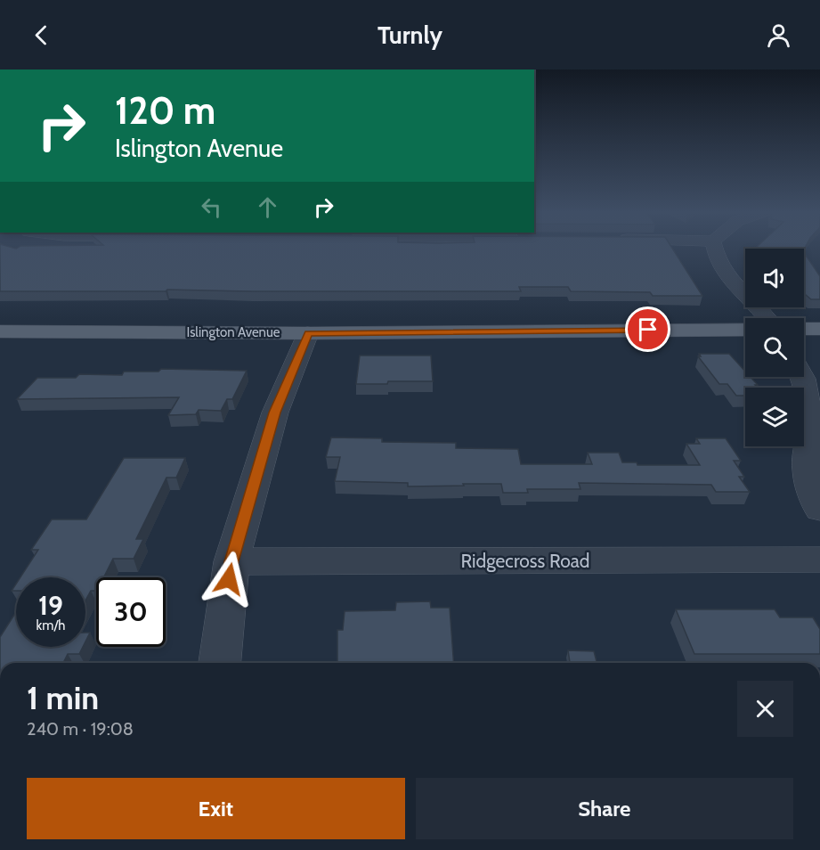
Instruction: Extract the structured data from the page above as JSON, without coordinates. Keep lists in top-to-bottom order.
{
  "streets": {
    "main road": ["Islington Avenue"],
    "street": ["Ridgecross Road"]
  },
  "page": {
    "header": "Turnly",
    "turn": ["120 m", "Islington Avenue"],
    "speed": "19 km/h",
    "limit": "30",
    "heading": ["1 min", "240 m · 19:08"],
    "buttons": ["Exit", "Share"]
  }
}
